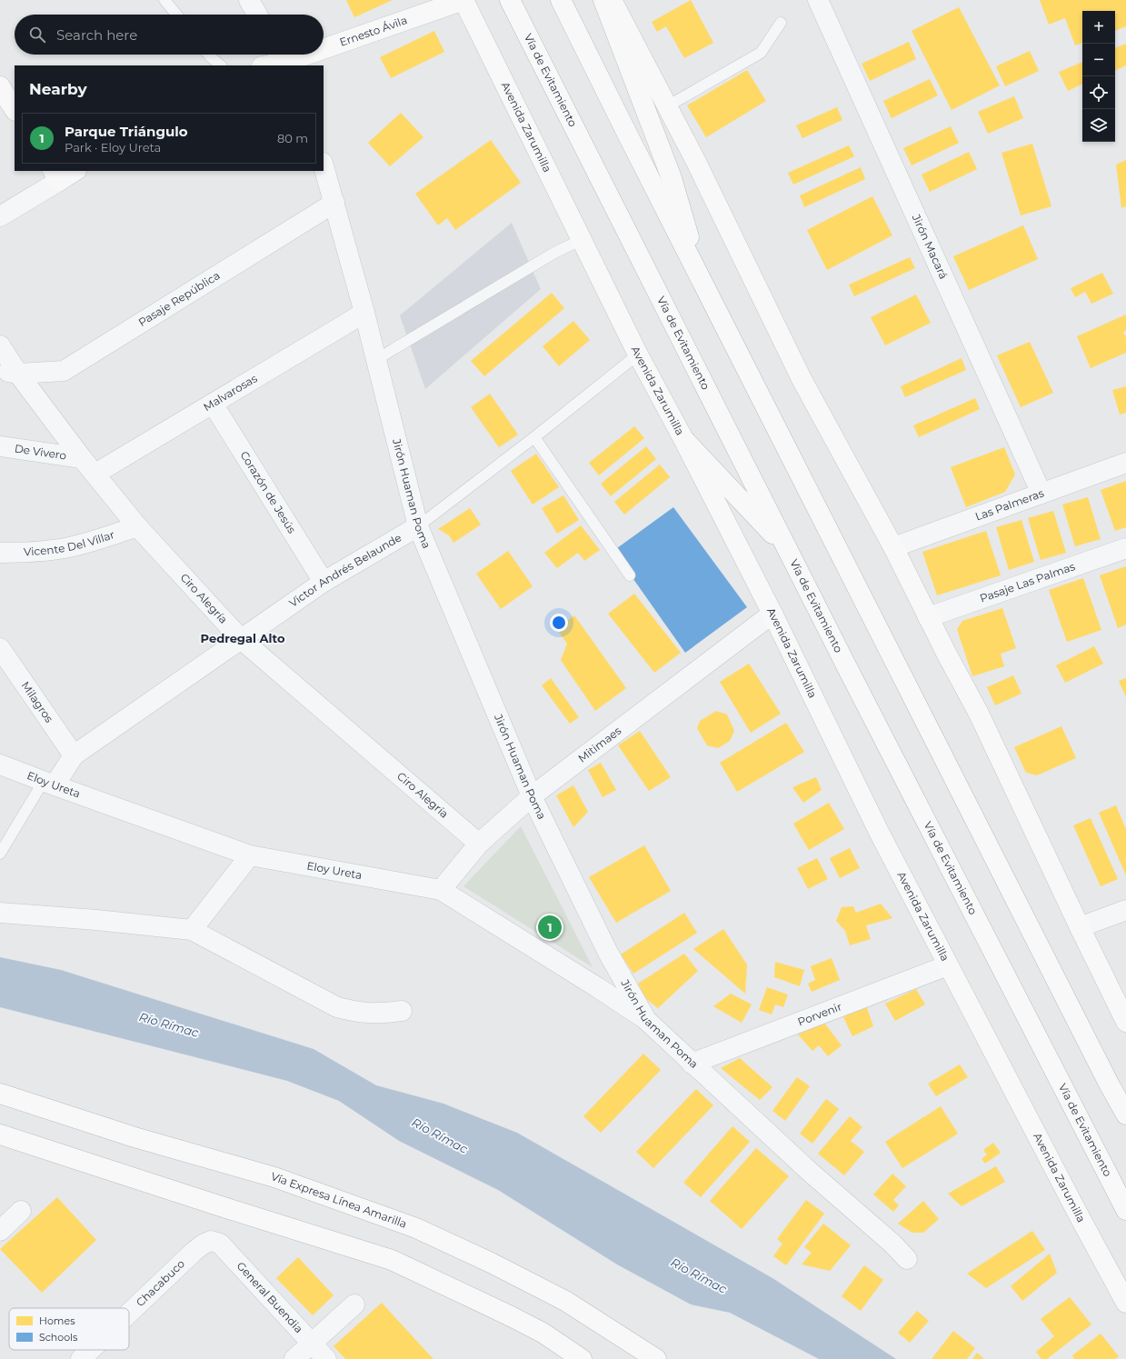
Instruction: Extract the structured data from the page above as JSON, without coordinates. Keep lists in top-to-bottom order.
{
  "streets": {
    "main road": [
      "Ernesto Ávila",
      "Vía de Evitamiento",
      "Avenida Zarumilla",
      "Vía Expresa Línea Amarilla"
    ],
    "street": [
      "Jirón Macará",
      "Pasaje República",
      "Malvarosas",
      "De Vivero",
      "Corazón de Jesús",
      "Jirón Huaman Poma",
      "Las Palmeras",
      "Vicente Del Villar",
      "Victor Andrés Belaunde",
      "Pasaje Las Palmas",
      "Ciro Alegría",
      "Milagros",
      "Mitimaes",
      "Eloy Ureta",
      "Porvenir",
      "Chacabuco",
      "General Buendia"
    ]
  },
  "crossings": [
    ["Ernesto Ávila", "Avenida Zarumilla"],
    ["Avenida Zarumilla", "Victor Andrés Belaunde"],
    ["Avenida Zarumilla", "Mitimaes"],
    ["Avenida Zarumilla", "Porvenir"],
    ["Jirón Macará", "Las Palmeras"],
    ["Pasaje República", "Jirón Huaman Poma"],
    ["Pasaje República", "Ciro Alegría"],
    ["Malvarosas", "Corazón de Jesús"],
    ["Malvarosas", "Jirón Huaman Poma"],
    ["Malvarosas", "Ciro Alegría"],
    ["De Vivero", "Ciro Alegría"],
    ["Corazón de Jesús", "Victor Andrés Belaunde"],
    ["Jirón Huaman Poma", "Victor Andrés Belaunde"],
    ["Jirón Huaman Poma", "Mitimaes"],
    ["Jirón Huaman Poma", "Eloy Ureta"],
    ["Jirón Huaman Poma", "Porvenir"],
    ["Vicente Del Villar", "Ciro Alegría"],
    ["Victor Andrés Belaunde", "Ciro Alegría"],
    ["Victor Andrés Belaunde", "Milagros"],
    ["Victor Andrés Belaunde", "Eloy Ureta"],
    ["Ciro Alegría", "Mitimaes"],
    ["Mitimaes", "Eloy Ureta"],
    ["Chacabuco", "General Buendia"]
  ],
  "districts": ["Pedregal Alto"],
  "water": ["Río Rímac"],
  "legend": ["Homes", "Schools"],
  "page": {
    "map_buttons": ["+", "−"],
    "search": "Search here",
    "heading": "Nearby",
    "list": [
      {
        "mark": "1",
        "name": "Parque Triángulo",
        "note": "Park · Eloy Ureta",
        "value": "80 m"
      }
    ],
    "pins": "1"
  }
}
